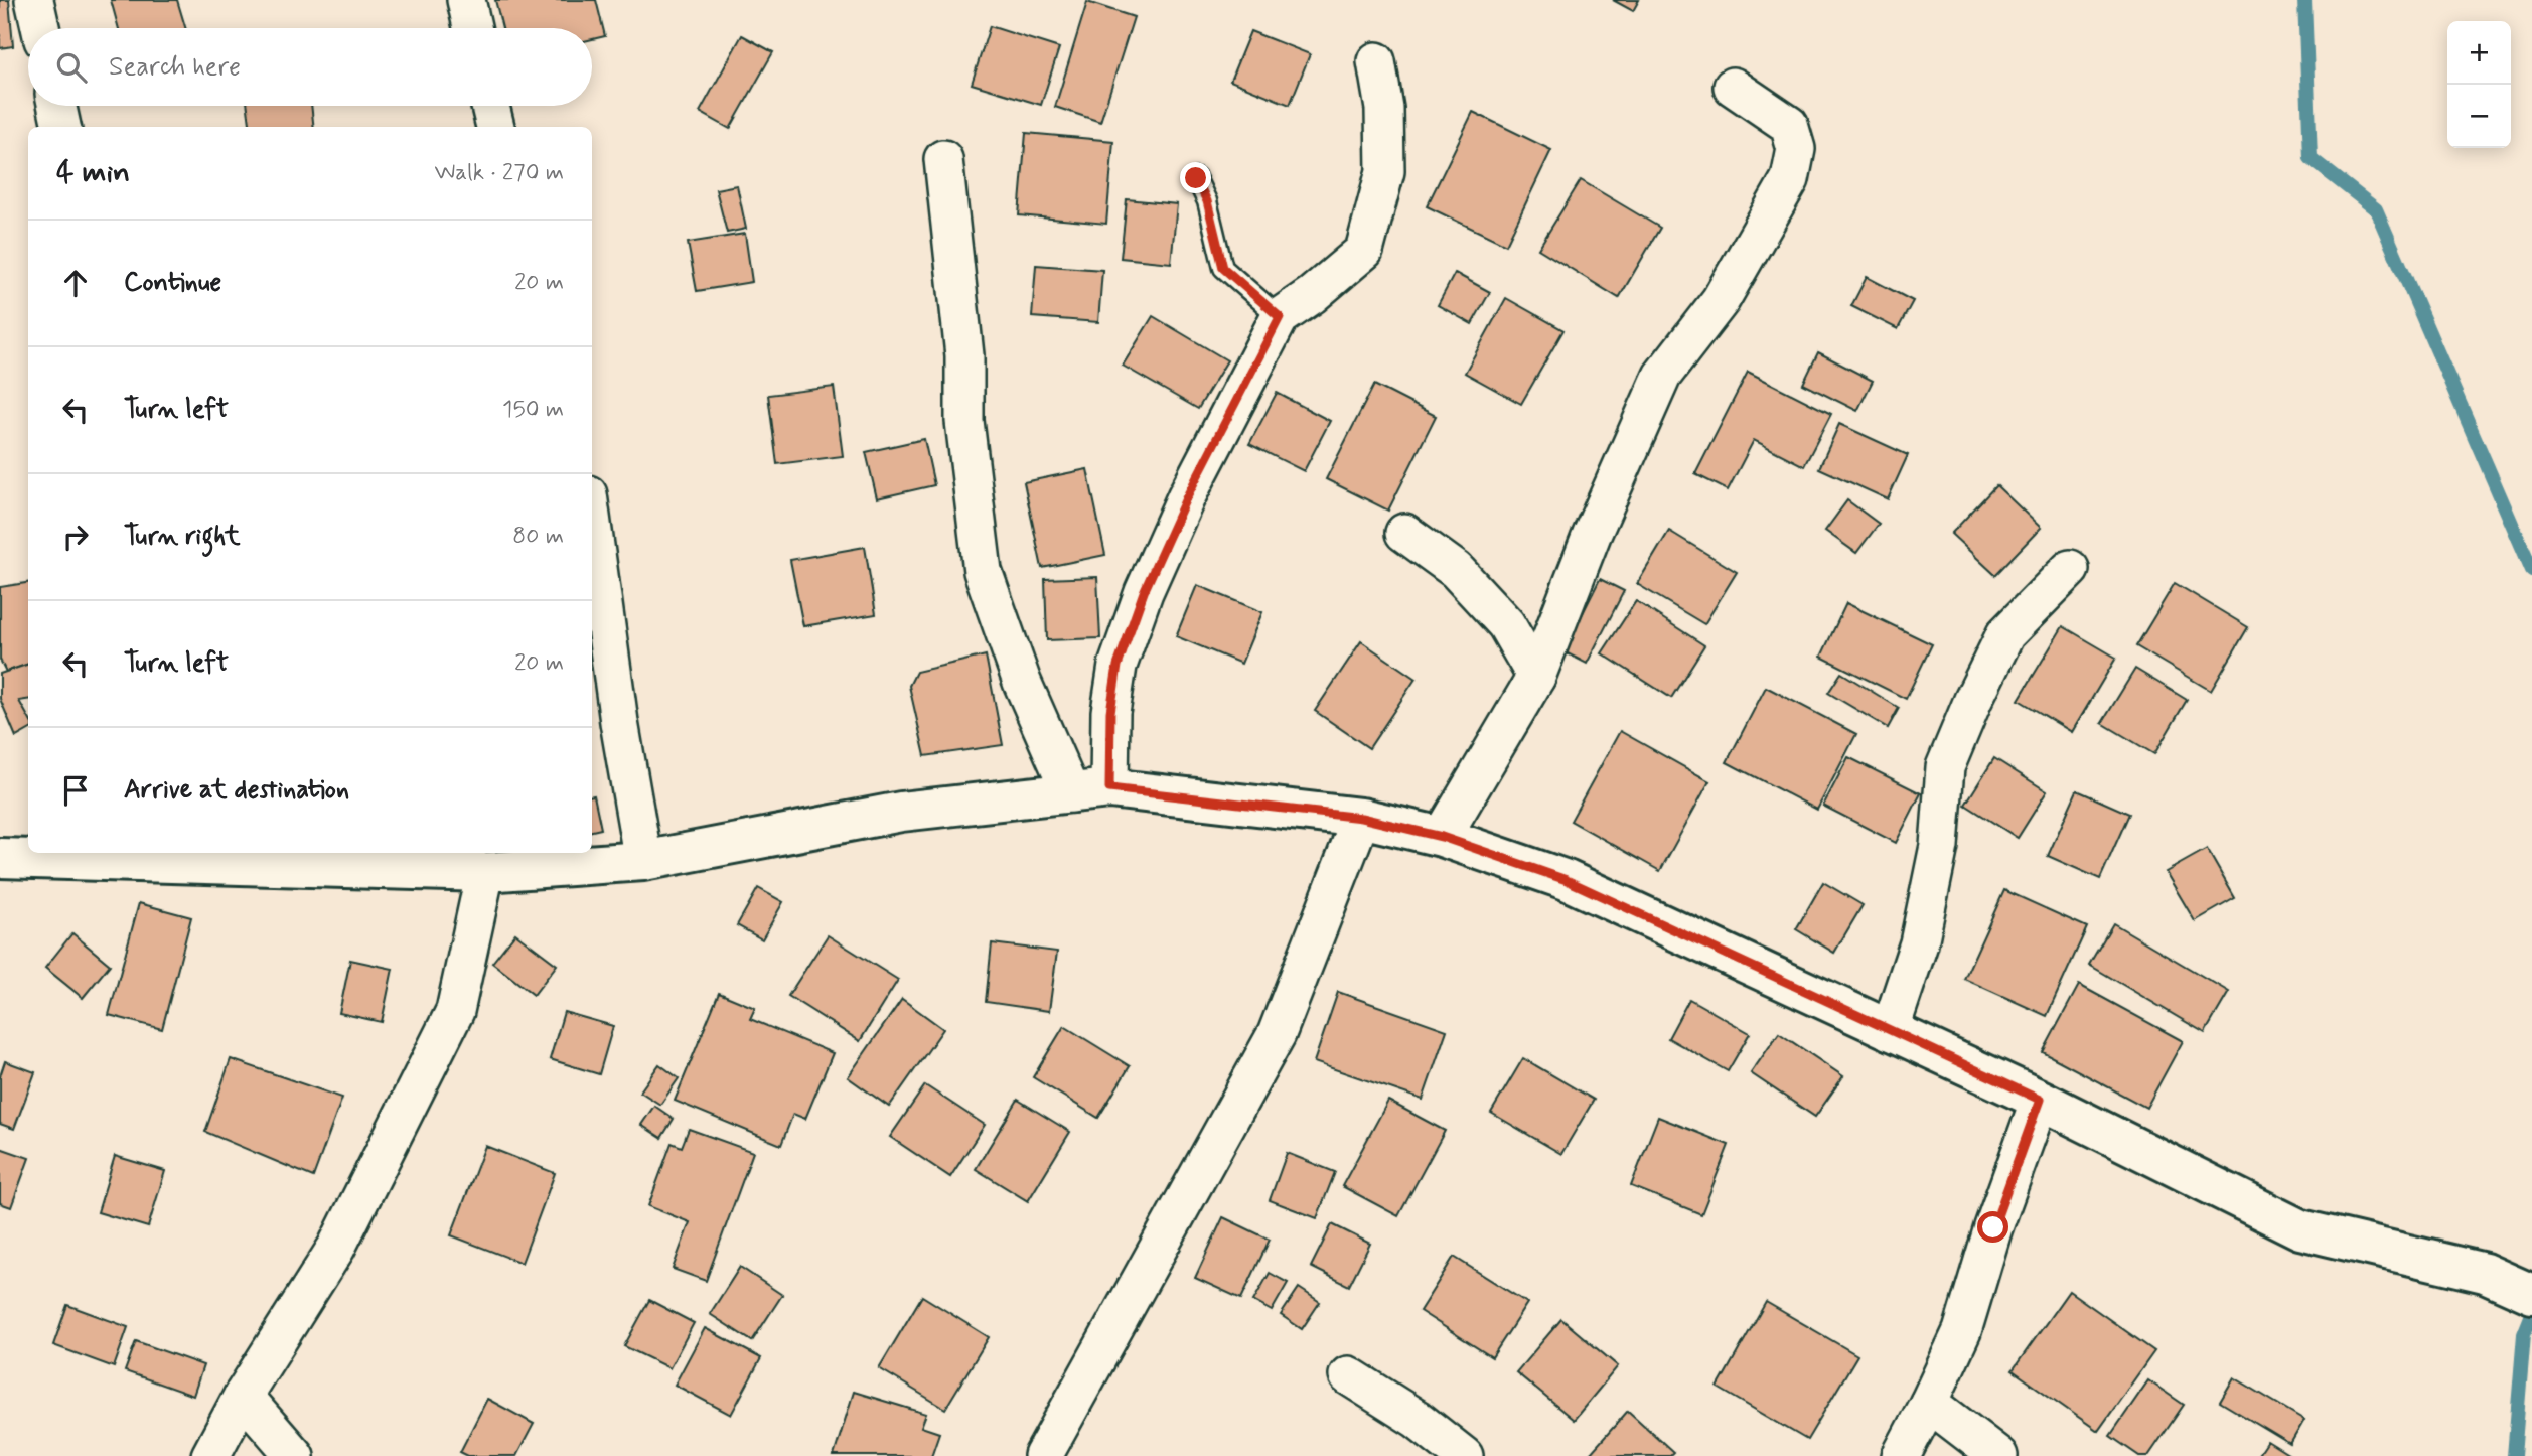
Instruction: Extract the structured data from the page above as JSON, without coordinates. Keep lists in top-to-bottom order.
{
  "page": {
    "map_buttons": ["+", "−"],
    "search": "Search here",
    "heading": ["4 min", "Walk · 270 m"],
    "list": [
      ["Continue", "20 m"],
      ["Turn left", "150 m"],
      ["Turn right", "80 m"],
      ["Turn left", "20 m"],
      "Arrive at destination"
    ]
  }
}
